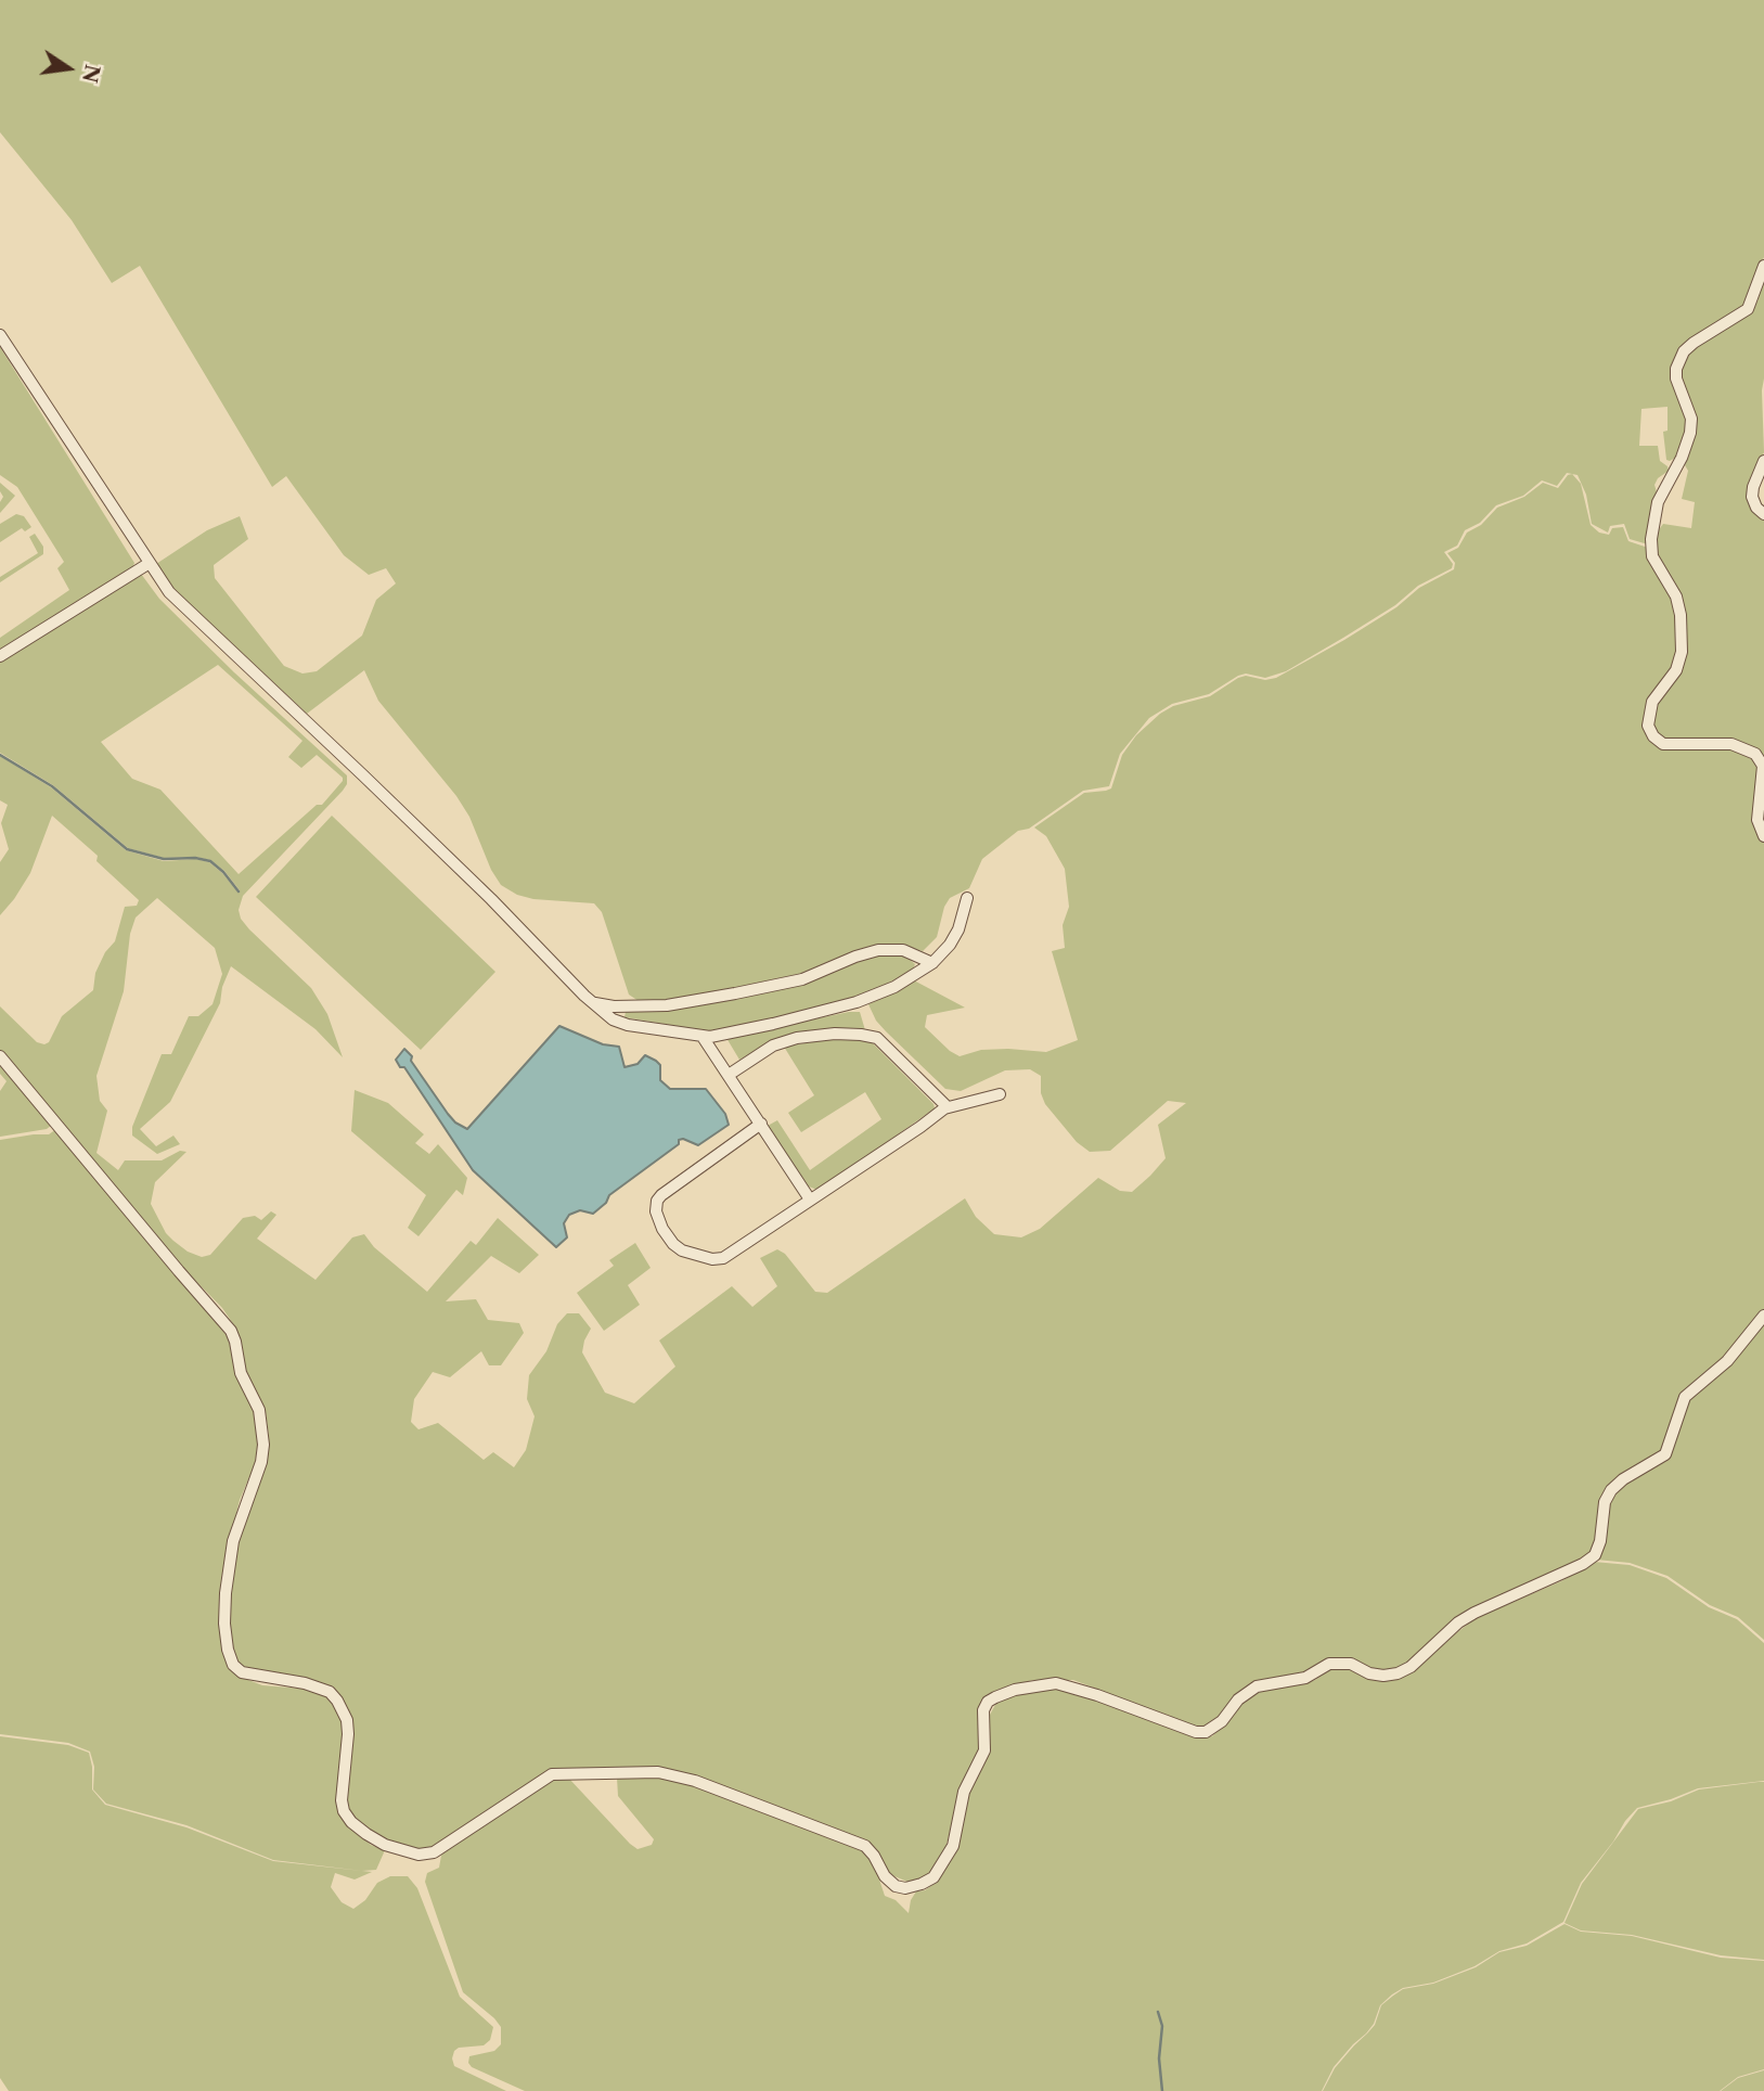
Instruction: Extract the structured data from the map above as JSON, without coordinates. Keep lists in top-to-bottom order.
{
  "north": "right"
}
